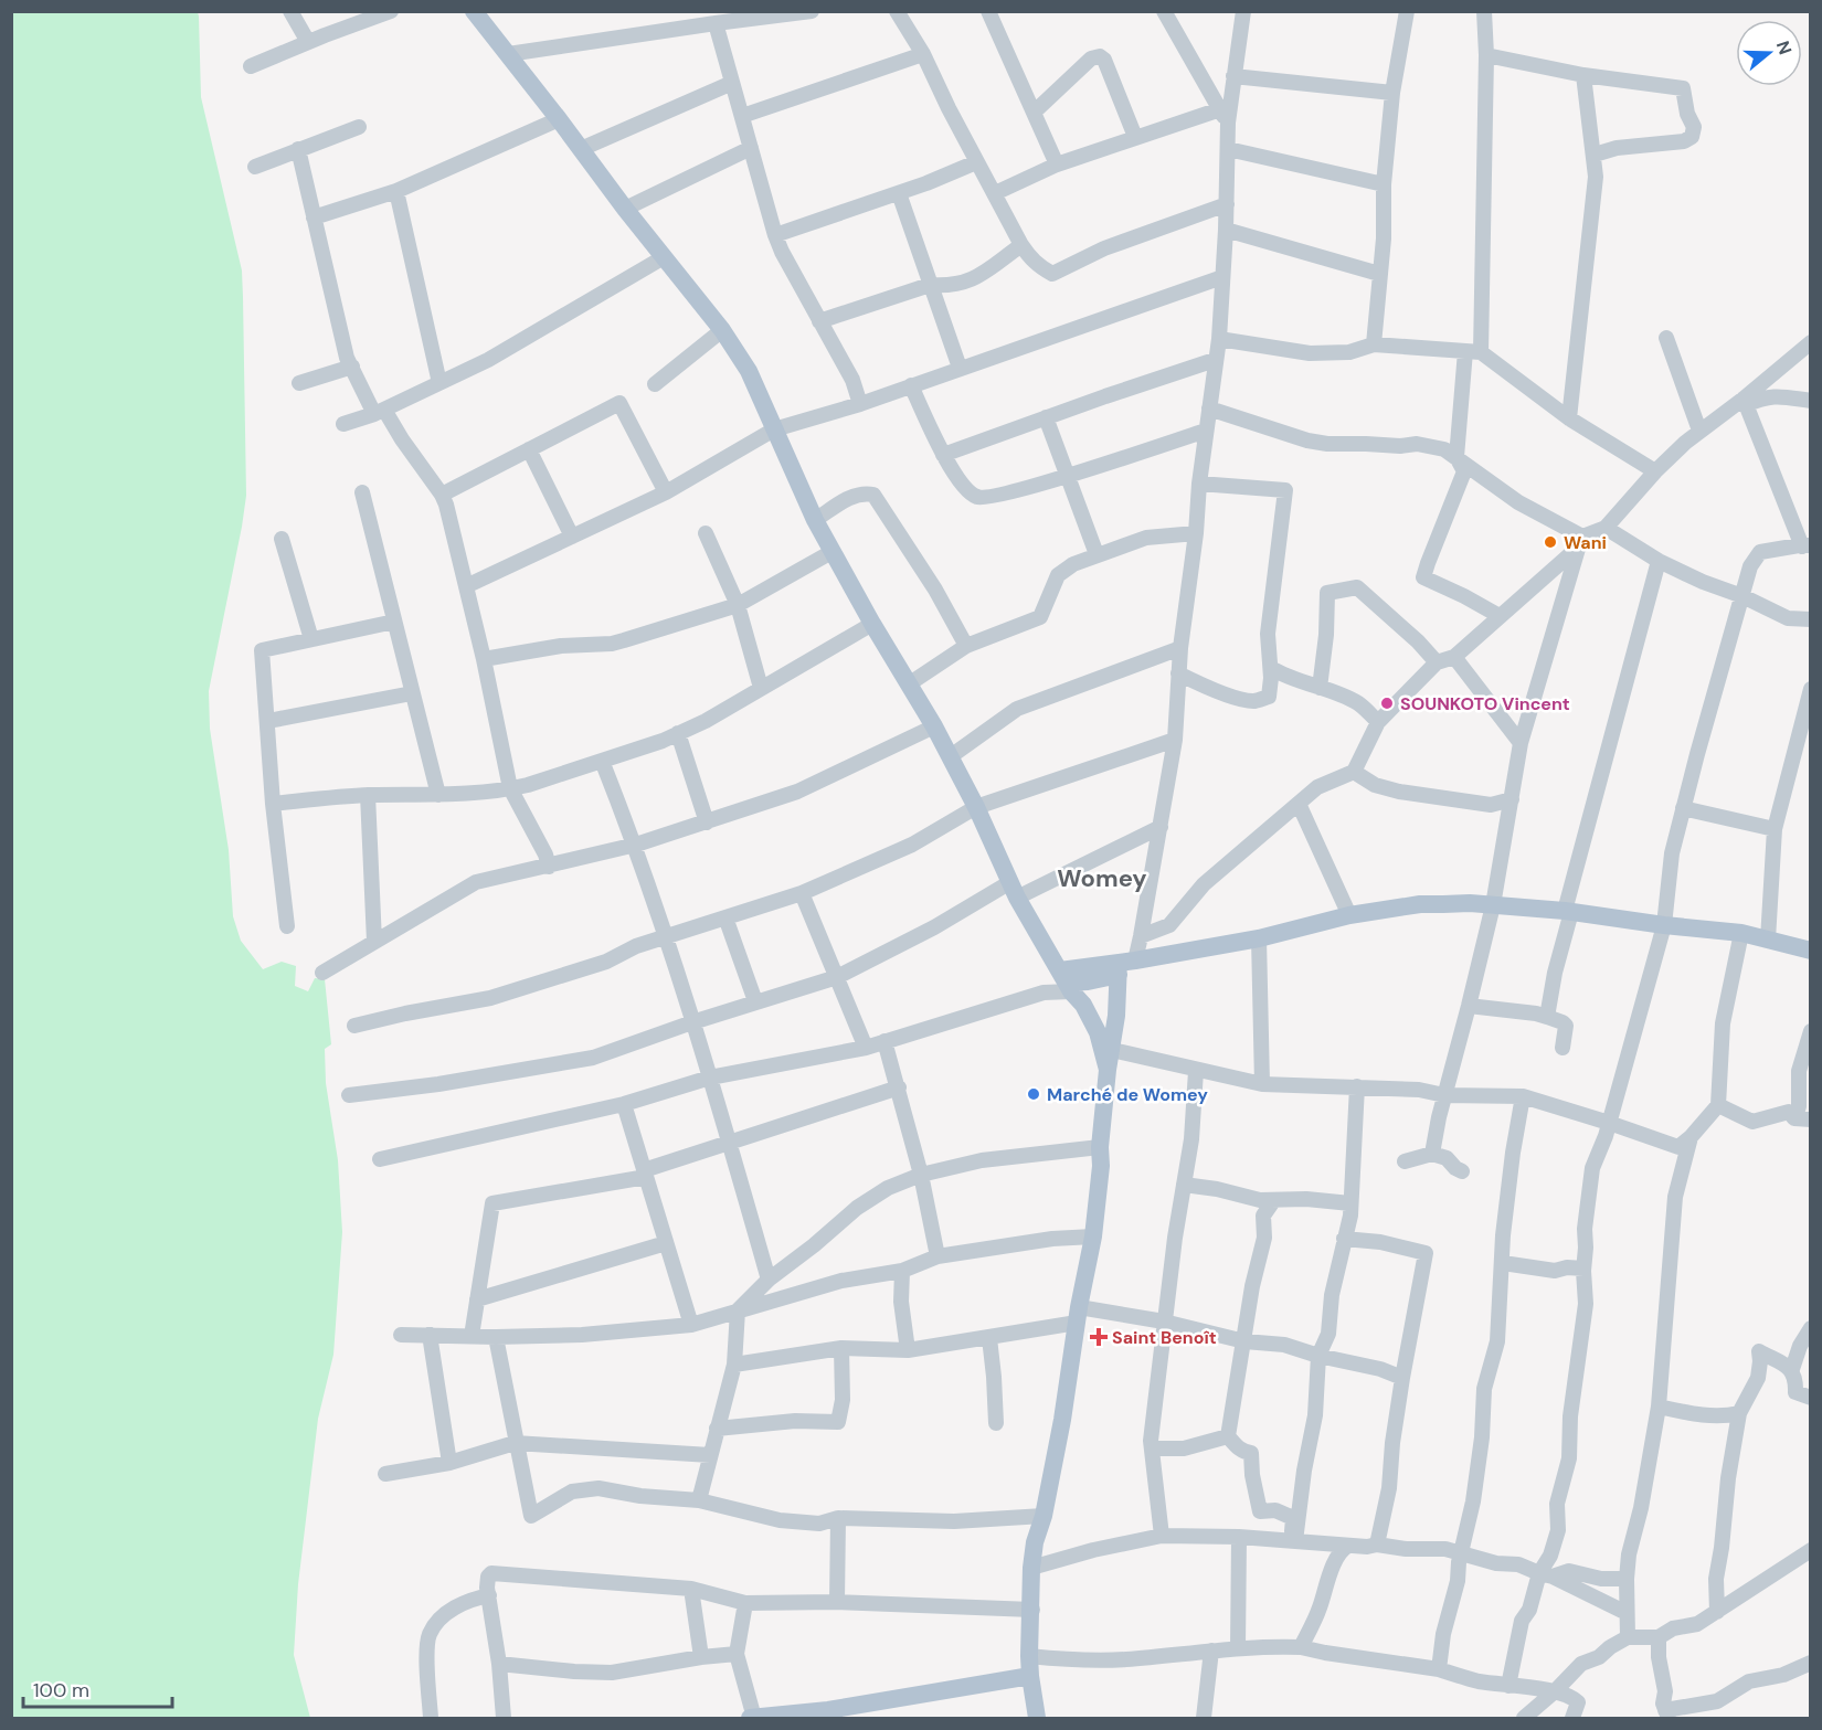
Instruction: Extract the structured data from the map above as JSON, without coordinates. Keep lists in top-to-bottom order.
{
  "districts": ["Womey"],
  "places": {
    "other": ["Wani", "SOUNKOTO Vincent", "Marché de Womey"],
    "health": ["Saint Benoît"]
  },
  "scale_bar": "100 m",
  "north": "right"
}
